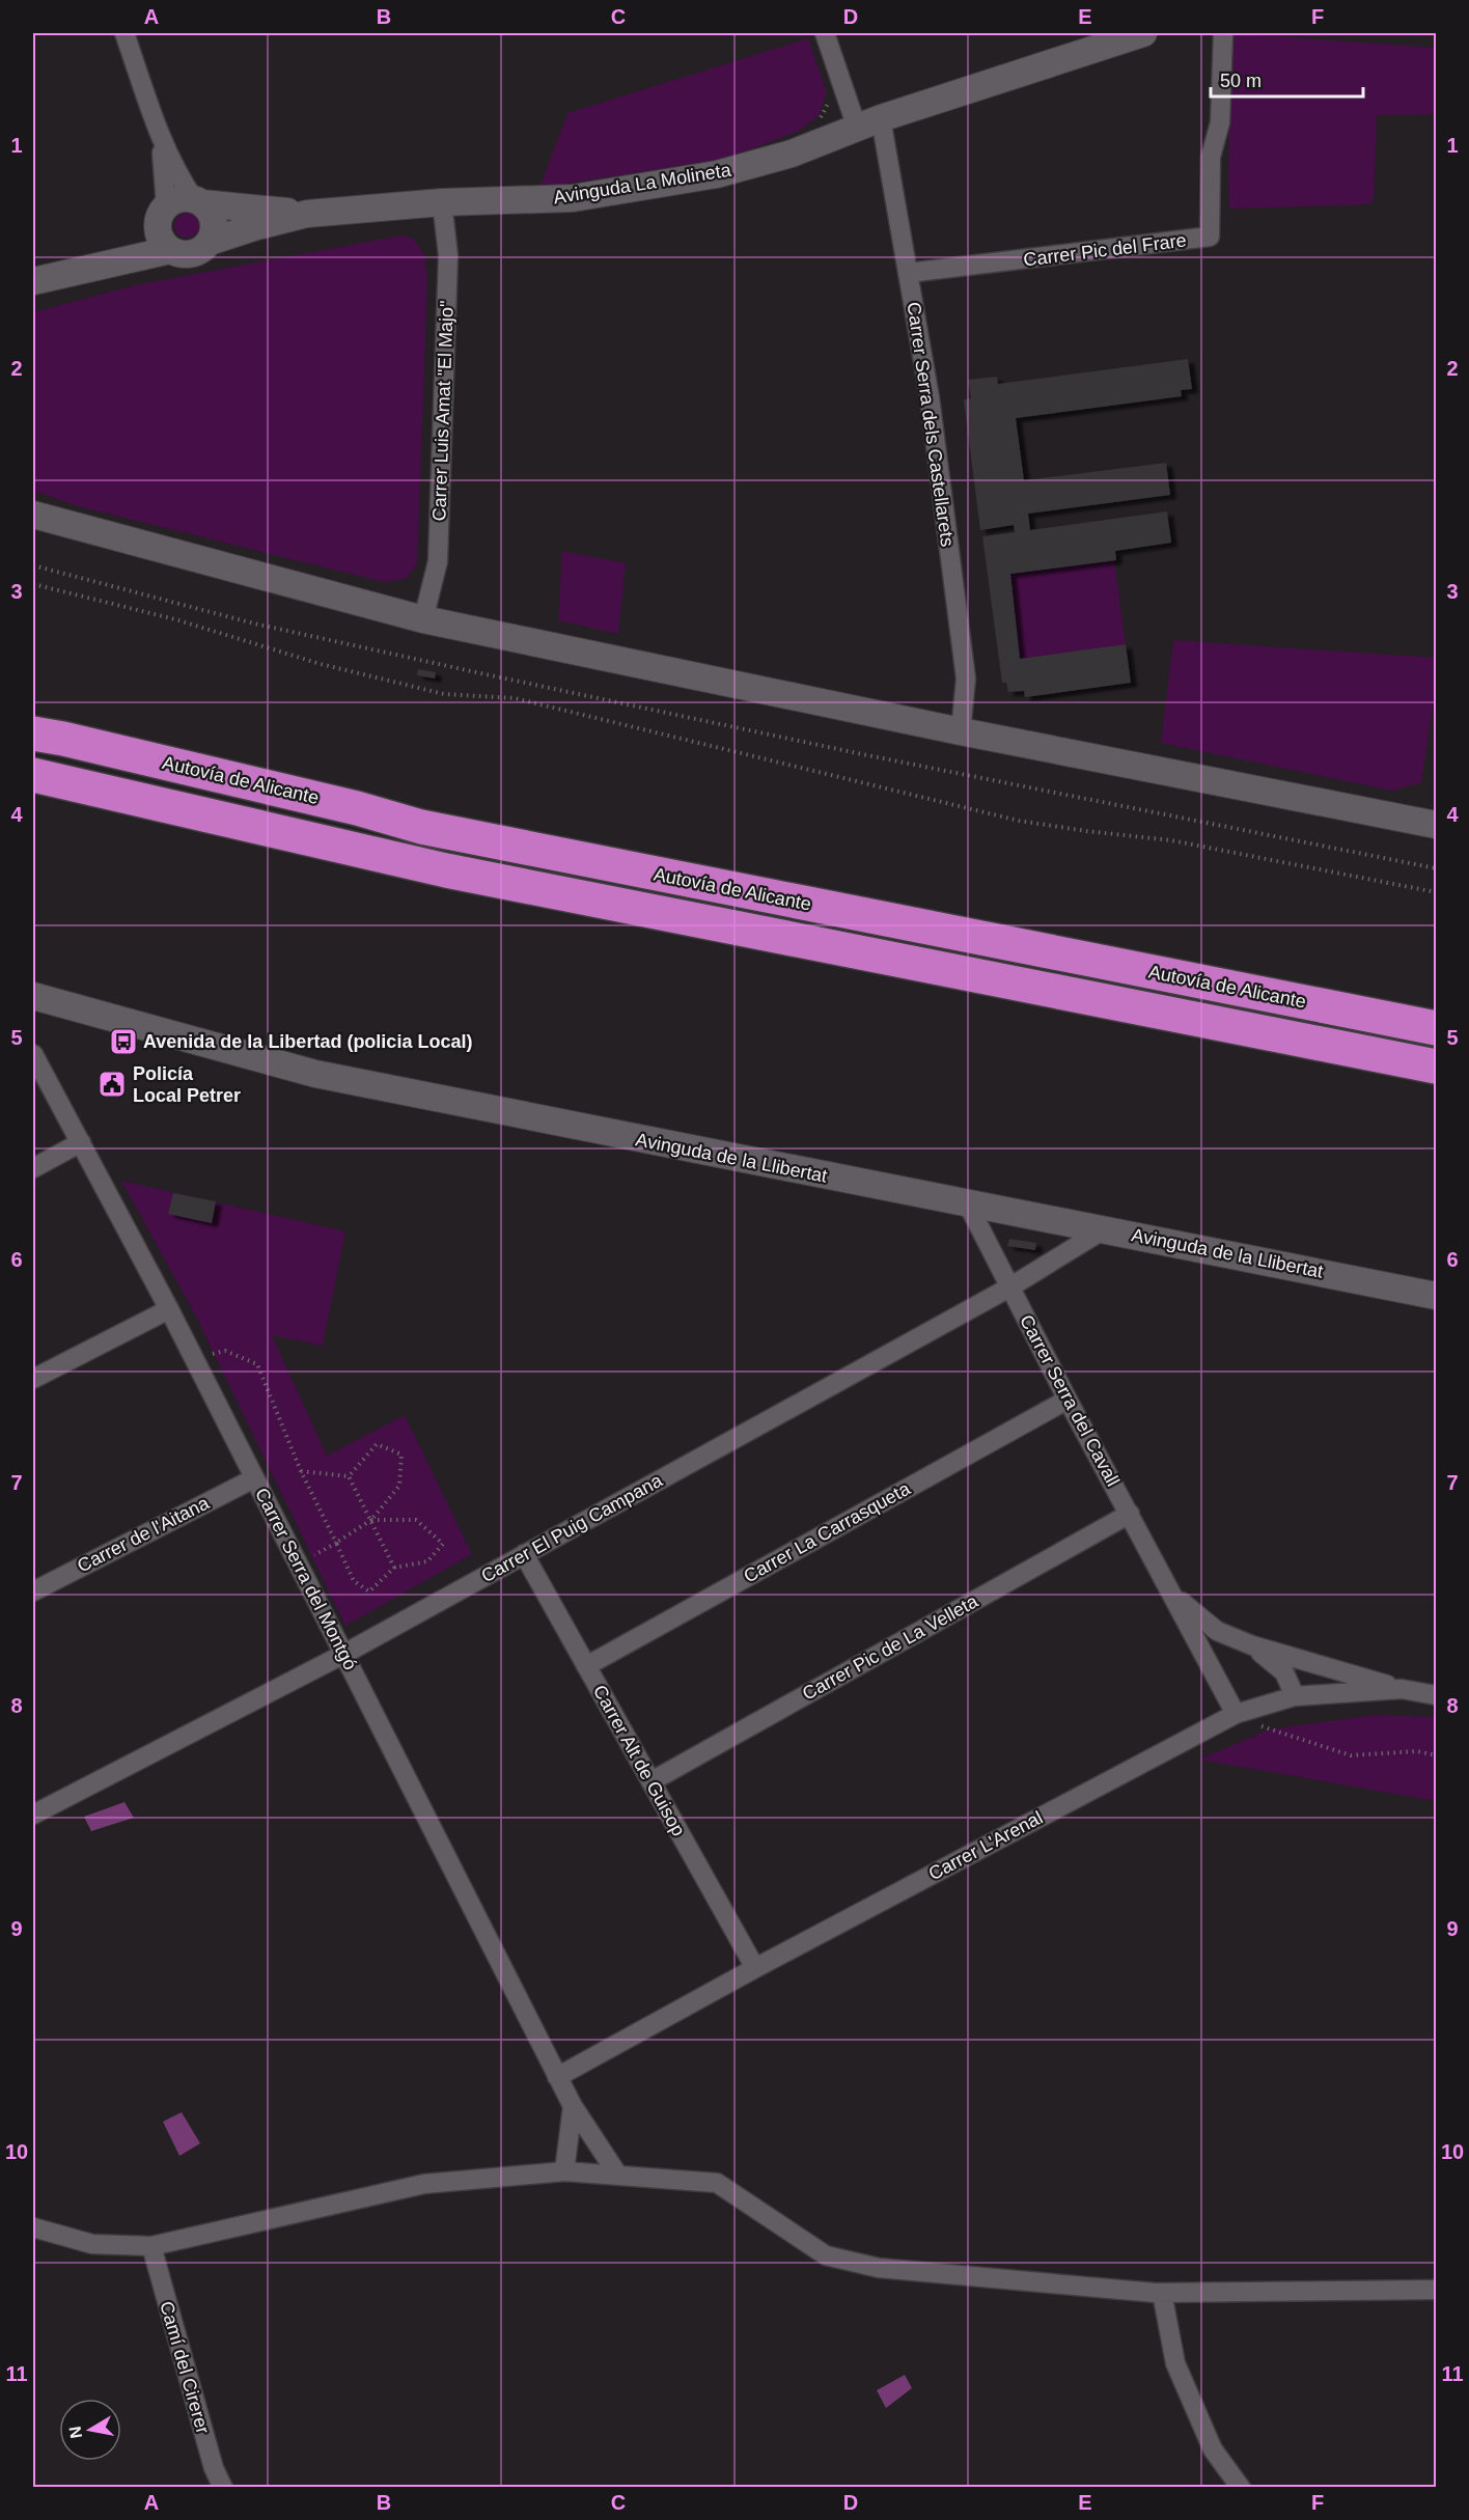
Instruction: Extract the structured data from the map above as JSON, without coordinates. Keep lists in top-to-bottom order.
{
  "streets": {
    "highway": ["Autovía de Alicante"],
    "street": [
      "Avinguda La Molineta",
      "Carrer Pic del Frare",
      "Carrer Luis Amat \"El Majo\"",
      "Carrer Serra dels Castellarets",
      "Avinguda de la Llibertat",
      "Carrer Serra del Cavall",
      "Carrer El Puig Campana",
      "Carrer La Carrasqueta",
      "Carrer de l'Aitana",
      "Carrer Serra del Montgó",
      "Carrer Pic de La Velleta",
      "Carrer Alt de Guisop",
      "Carrer L'Arenal",
      "Camí del Cirerer"
    ]
  },
  "crossings": [
    ["Avinguda La Molineta", "Carrer Luis Amat \"El Majo\""],
    ["Avinguda La Molineta", "Carrer Serra dels Castellarets"],
    ["Carrer Pic del Frare", "Carrer Serra dels Castellarets"],
    ["Avinguda de la Llibertat", "Carrer Serra del Cavall"],
    ["Avinguda de la Llibertat", "Carrer El Puig Campana"],
    ["Carrer Serra del Cavall", "Carrer El Puig Campana"],
    ["Carrer Serra del Cavall", "Carrer La Carrasqueta"],
    ["Carrer Serra del Cavall", "Carrer Pic de La Velleta"],
    ["Carrer Serra del Cavall", "Carrer L'Arenal"],
    ["Carrer El Puig Campana", "Carrer Serra del Montgó"],
    ["Carrer El Puig Campana", "Carrer Alt de Guisop"],
    ["Carrer La Carrasqueta", "Carrer Alt de Guisop"],
    ["Carrer de l'Aitana", "Carrer Serra del Montgó"],
    ["Carrer Serra del Montgó", "Carrer L'Arenal"],
    ["Carrer Pic de La Velleta", "Carrer Alt de Guisop"],
    ["Carrer Alt de Guisop", "Carrer L'Arenal"]
  ],
  "places": {
    "bus stop": ["Avenida de la Libertad (policia Local)"],
    "public building": ["Policía Local Petrer"]
  },
  "scale_bar": "50 m",
  "north": "left",
  "grid": {
    "columns": [
      "A",
      "B",
      "C",
      "D",
      "E",
      "F"
    ],
    "rows": [
      "1",
      "2",
      "3",
      "4",
      "5",
      "6",
      "7",
      "8",
      "9",
      "10",
      "11"
    ]
  }
}
